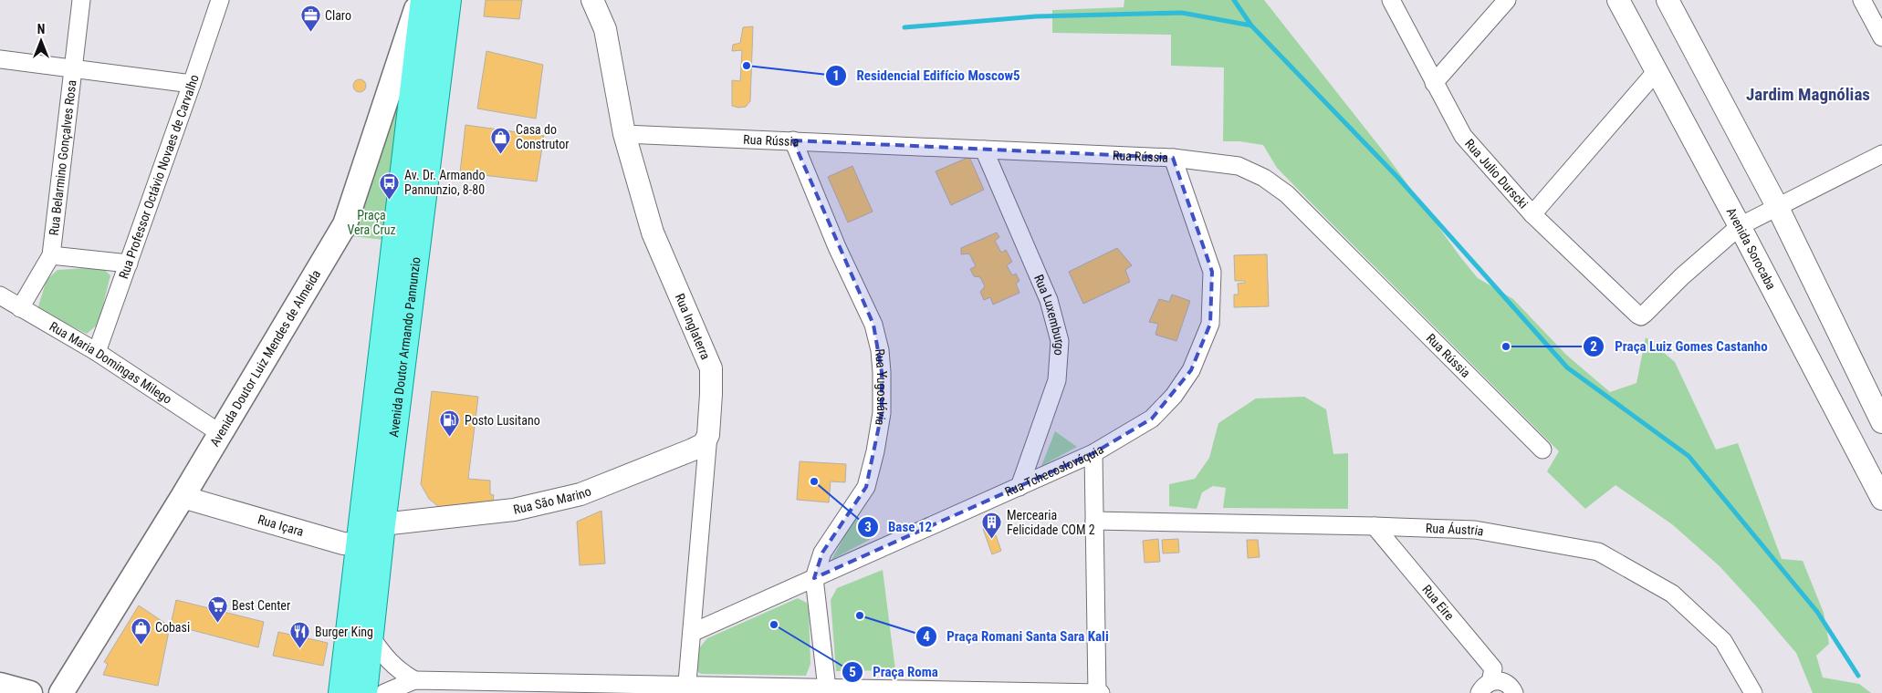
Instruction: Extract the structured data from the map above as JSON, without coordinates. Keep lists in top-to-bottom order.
{
  "streets": {
    "main road": ["Avenida Doutor Armando Pannunzio", "Avenida Doutor Luiz Mendes de Almeida"],
    "street": [
      "Rua Rússia",
      "Rua Belarmino Gonçalves Rosa",
      "Rua Julio Durscki",
      "Rua Professor Octávio Novaes de Carvalho",
      "Avenida Sorocaba",
      "Rua Luxemburgo",
      "Rua Inglaterra",
      "Rua Maria Domingas Milego",
      "Rua Yugoslávia",
      "Rua Tchecoslováquia",
      "Rua São Marino",
      "Rua Içara",
      "Rua Áustria",
      "Rua Eire"
    ]
  },
  "crossings": [
    ["Rua Rússia", "Rua Luxemburgo"],
    ["Rua Rússia", "Rua Inglaterra"],
    ["Rua Rússia", "Rua Yugoslávia"],
    ["Rua Rússia", "Rua Tchecoslováquia"],
    ["Rua Belarmino Gonçalves Rosa", "Rua Maria Domingas Milego"],
    ["Rua Julio Durscki", "Avenida Sorocaba"],
    ["Rua Professor Octávio Novaes de Carvalho", "Rua Maria Domingas Milego"],
    ["Rua Luxemburgo", "Rua Tchecoslováquia"],
    ["Rua Inglaterra", "Rua Tchecoslováquia"],
    ["Rua Inglaterra", "Rua São Marino"],
    ["Avenida Doutor Armando Pannunzio", "Rua São Marino"],
    ["Avenida Doutor Armando Pannunzio", "Rua Içara"],
    ["Avenida Doutor Luiz Mendes de Almeida", "Rua Maria Domingas Milego"],
    ["Avenida Doutor Luiz Mendes de Almeida", "Rua Içara"],
    ["Rua Yugoslávia", "Rua Tchecoslováquia"],
    ["Rua São Marino", "Rua Içara"],
    ["Rua Áustria", "Rua Eire"]
  ],
  "districts": ["Jardim Magnólias"],
  "parks": ["Praça Vera Cruz"],
  "places": {
    "office": ["Claro"],
    "other": [
      "Residencial Edifício Moscow5",
      "Praça Luiz Gomes Castanho",
      "Base 12",
      "Praça Romani Santa Sara Kali",
      "Praça Roma"
    ],
    "shop": ["Casa do Construtor", "Cobasi"],
    "bus stop": ["Av. Dr. Armando Pannunzio, 8-80"],
    "fuel station": ["Posto Lusitano"],
    "building": ["Mercearia Felicidade COM 2"],
    "supermarket": ["Best Center"],
    "restaurant": ["Burger King"]
  },
  "north": "top"
}
